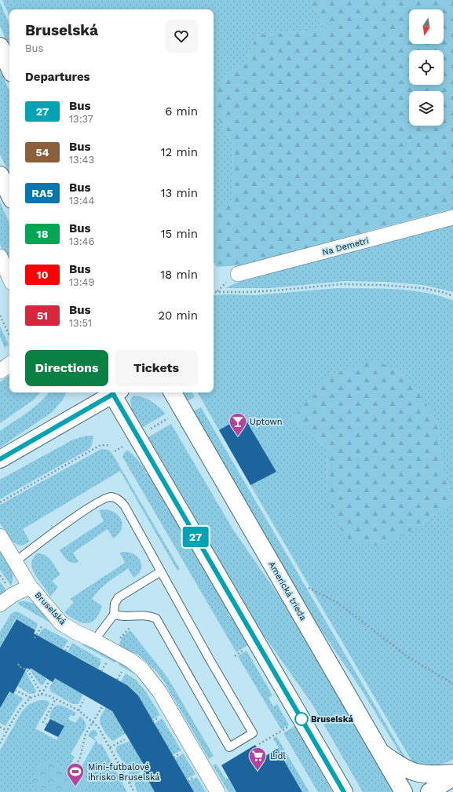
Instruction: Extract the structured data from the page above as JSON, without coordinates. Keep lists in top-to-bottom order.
{
  "streets": {
    "street": ["Na Demetri", "Americká trieda", "Bruselská"]
  },
  "places": {
    "bar": ["Uptown"],
    "other": ["Bruselská"],
    "supermarket": ["Lidl"],
    "sports": ["Mini-futbalové ihrisko Bruselská"]
  },
  "lines": ["bus line 27"],
  "north": "bottom",
  "page": {
    "on_map": "27",
    "heading": [
      ["Bruselská", "Bus"],
      "Departures"
    ],
    "list": [
      {
        "mark": "27",
        "name": "Bus",
        "note": "13:37",
        "value": "6 min"
      },
      {
        "mark": "54",
        "name": "Bus",
        "note": "13:43",
        "value": "12 min"
      },
      {
        "mark": "RA5",
        "name": "Bus",
        "note": "13:44",
        "value": "13 min"
      },
      {
        "mark": "18",
        "name": "Bus",
        "note": "13:46",
        "value": "15 min"
      },
      {
        "mark": "10",
        "name": "Bus",
        "note": "13:49",
        "value": "18 min"
      },
      {
        "mark": "51",
        "name": "Bus",
        "note": "13:51",
        "value": "20 min"
      }
    ],
    "buttons": ["Directions", "Tickets"]
  }
}
